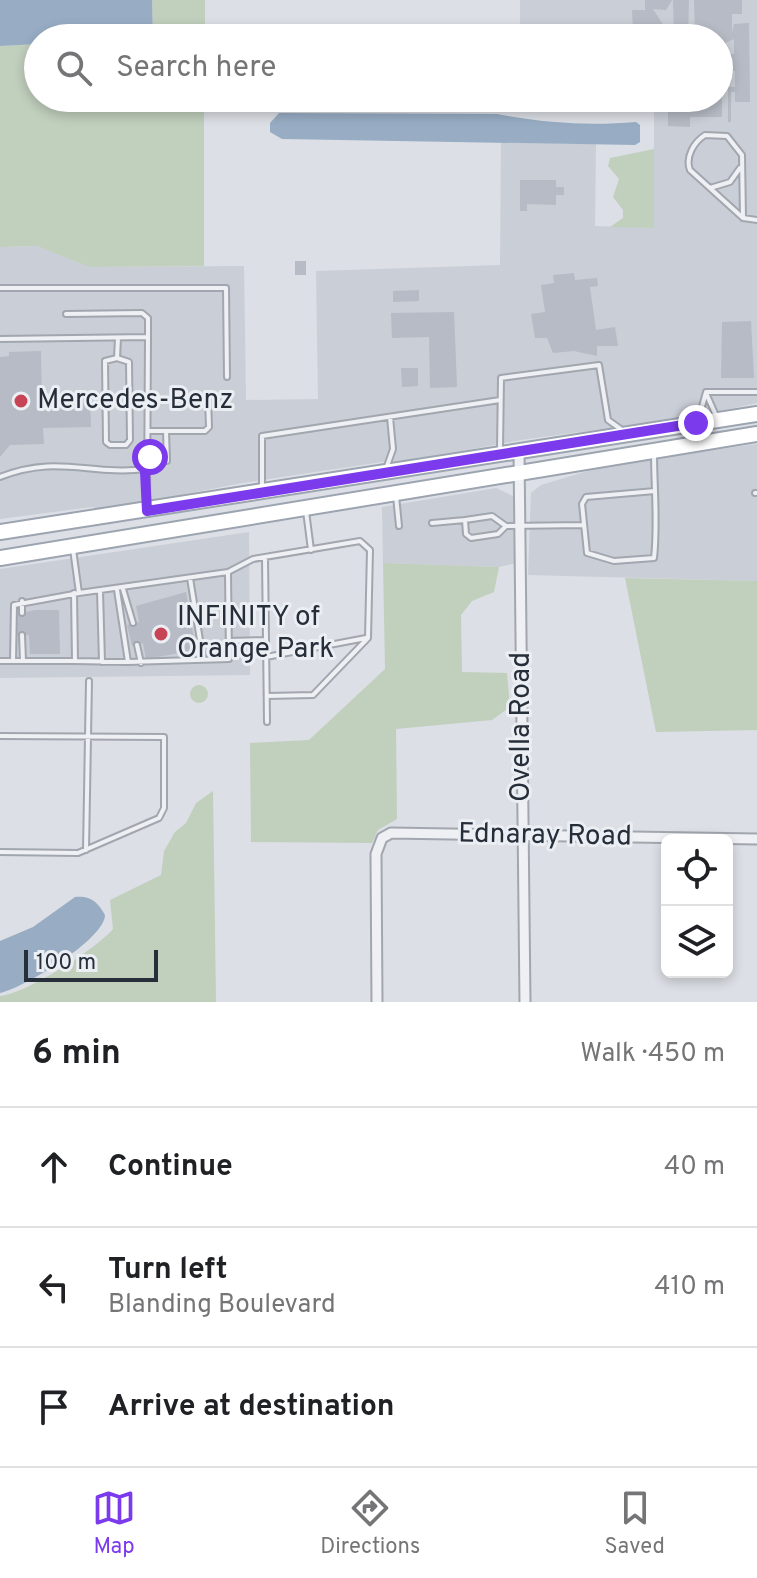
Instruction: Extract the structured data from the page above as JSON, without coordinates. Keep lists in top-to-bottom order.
{
  "streets": {
    "street": ["Ovella Road", "Ednaray Road"]
  },
  "crossings": [
    ["Ovella Road", "Ednaray Road"]
  ],
  "places": ["Mercedes-Benz", "INFINITY of Orange Park"],
  "scale_bar": "100 m",
  "page": {
    "search": "Search here",
    "scale": "100 m",
    "heading": ["6 min", "Walk · 450 m"],
    "list": [
      ["Continue", "40 m"],
      ["Turn left", "Blanding Boulevard", "410 m"],
      "Arrive at destination"
    ],
    "nav": ["Map", "Directions", "Saved"]
  }
}
